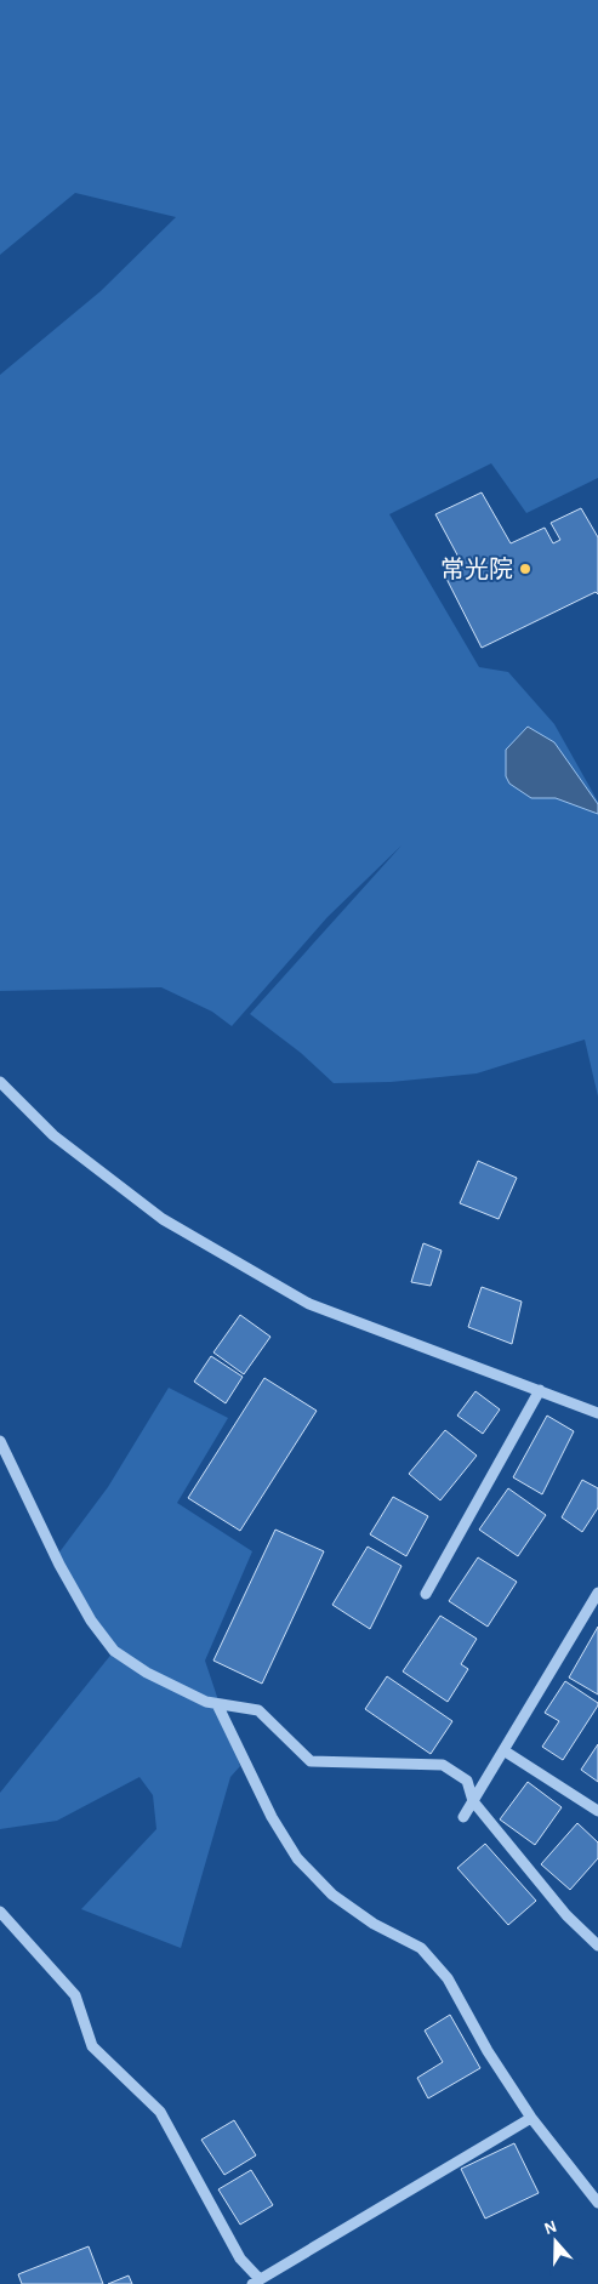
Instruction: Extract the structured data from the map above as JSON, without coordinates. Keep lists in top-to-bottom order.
{
  "places": ["常光院"],
  "north": "top"
}
